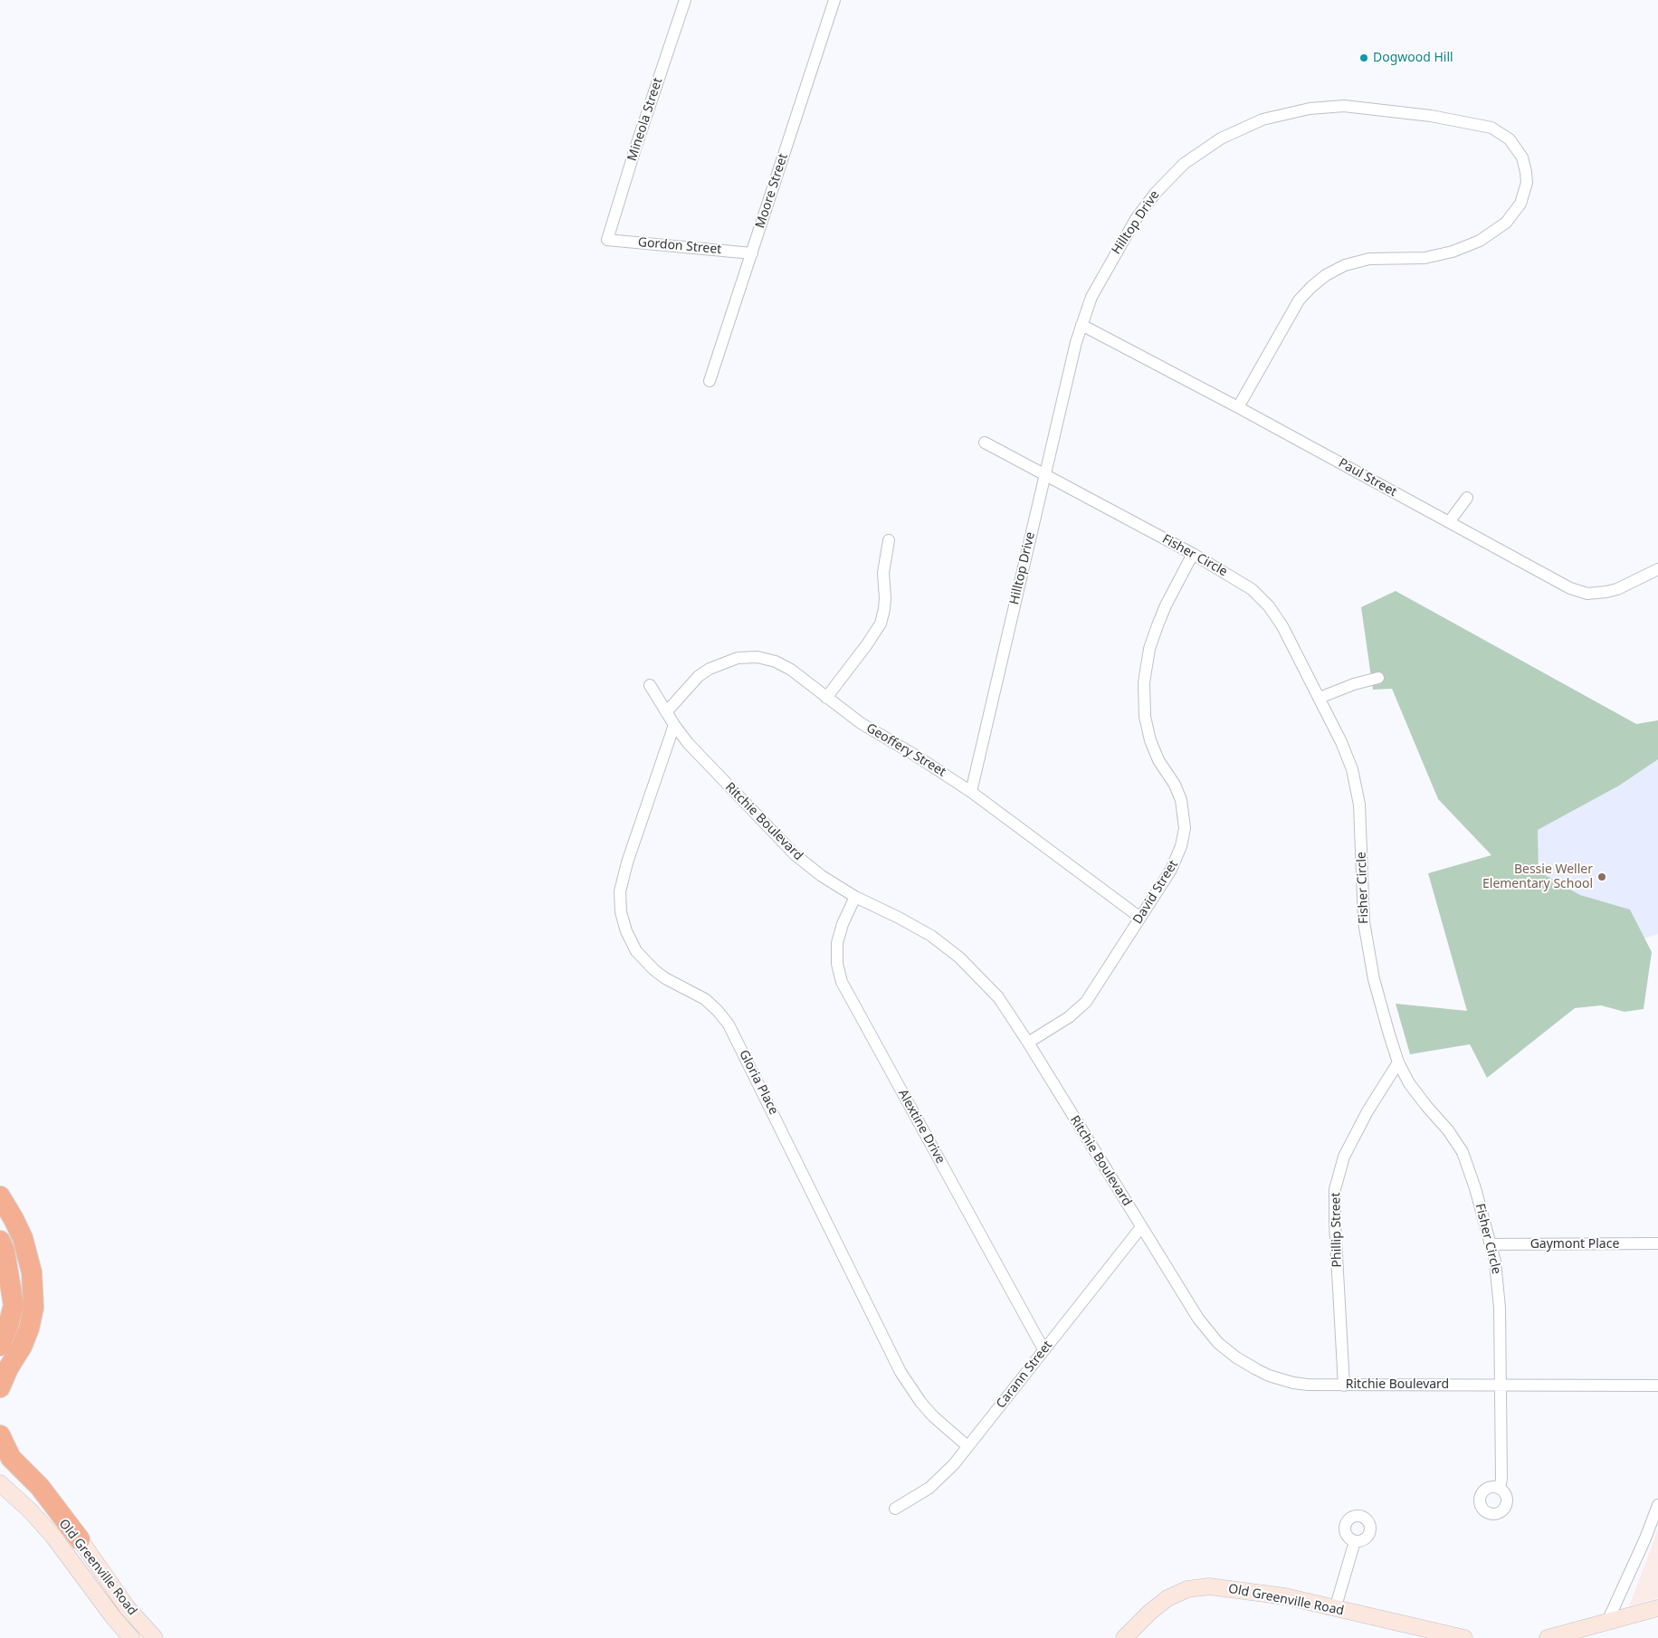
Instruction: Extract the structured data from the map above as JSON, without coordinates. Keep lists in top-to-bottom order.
{
  "streets": {
    "main road": ["Old Greenville Road"],
    "street": [
      "Mineola Street",
      "Moore Street",
      "Hilltop Drive",
      "Gordon Street",
      "Paul Street",
      "Fisher Circle",
      "Geoffery Street",
      "Ritchie Boulevard",
      "David Street",
      "Gloria Place",
      "Alextine Drive",
      "Phillip Street",
      "Gaymont Place",
      "Carann Street"
    ]
  },
  "crossings": [
    ["Mineola Street", "Gordon Street"],
    ["Moore Street", "Gordon Street"],
    ["Hilltop Drive", "Paul Street"],
    ["Hilltop Drive", "Fisher Circle"],
    ["Hilltop Drive", "Geoffery Street"],
    ["Fisher Circle", "Ritchie Boulevard"],
    ["Fisher Circle", "David Street"],
    ["Fisher Circle", "Phillip Street"],
    ["Fisher Circle", "Gaymont Place"],
    ["Geoffery Street", "Ritchie Boulevard"],
    ["Geoffery Street", "David Street"],
    ["Ritchie Boulevard", "David Street"],
    ["Ritchie Boulevard", "Gloria Place"],
    ["Ritchie Boulevard", "Alextine Drive"],
    ["Ritchie Boulevard", "Phillip Street"],
    ["Ritchie Boulevard", "Carann Street"],
    ["Gloria Place", "Carann Street"],
    ["Alextine Drive", "Carann Street"]
  ],
  "places": ["Dogwood Hill", "Bessie Weller Elementary School"]
}
